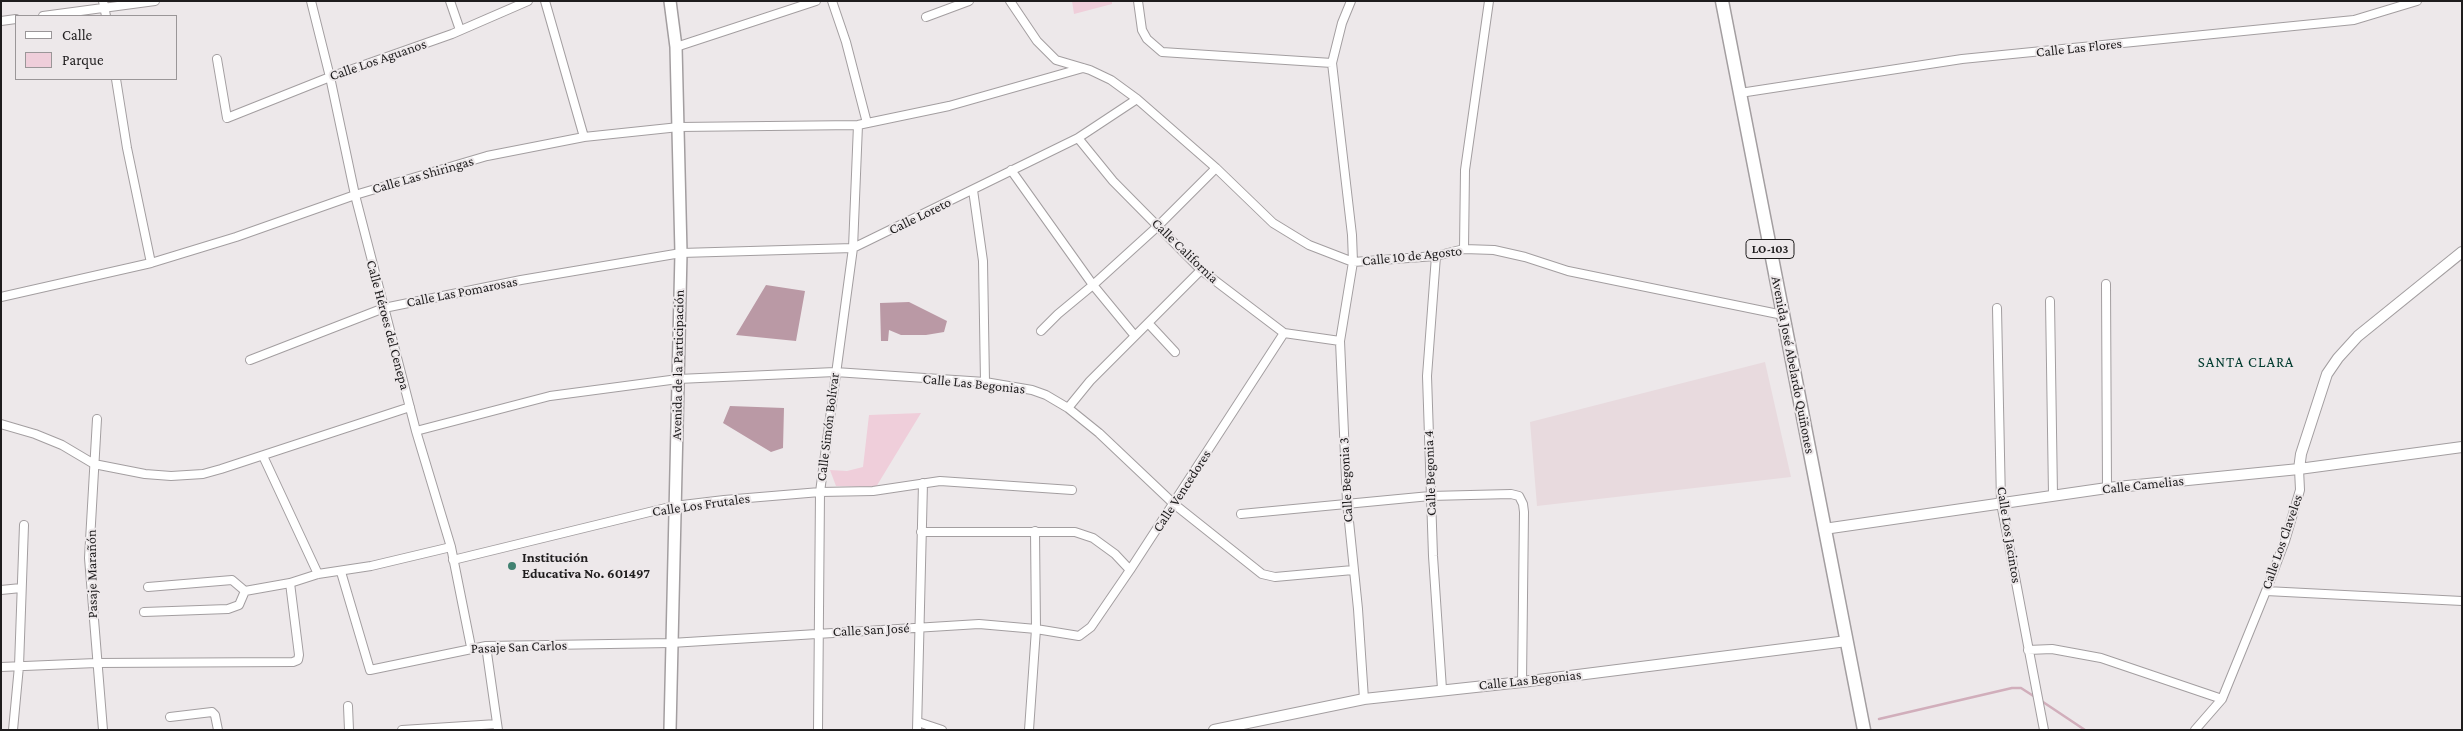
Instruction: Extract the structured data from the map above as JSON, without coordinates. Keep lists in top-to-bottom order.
{
  "streets": {
    "main road": ["LO-103", "Avenida de la Participación", "Avenida José Abelardo Quiñones"],
    "street": [
      "Calle Las Flores",
      "Calle Los Aguanos",
      "Calle Las Shiringas",
      "Calle Loreto",
      "Calle California",
      "Calle 10 de Agosto",
      "Calle Las Pomarosas",
      "Calle Héroes del Cenepa",
      "Calle Las Begonias",
      "Calle Simón Bolívar",
      "Calle Begonia 4",
      "Calle Begonia 3",
      "Calle Camelias",
      "Calle Vencedores",
      "Calle Los Frutales",
      "Calle Los Jacintos",
      "Calle Los Claveles",
      "Pasaje Marañón",
      "Calle San José",
      "Pasaje San Carlos"
    ]
  },
  "crossings": [
    ["Calle Las Flores", "Avenida José Abelardo Quiñones"],
    ["Calle Los Aguanos", "Calle Héroes del Cenepa"],
    ["Calle Las Shiringas", "Calle 10 de Agosto"],
    ["Calle Las Shiringas", "Calle Héroes del Cenepa"],
    ["Calle Las Shiringas", "Avenida de la Participación"],
    ["Calle Las Shiringas", "Calle Simón Bolívar"],
    ["Calle Loreto", "Calle California"],
    ["Calle Loreto", "Calle 10 de Agosto"],
    ["Calle Loreto", "Calle Las Pomarosas"],
    ["Calle Loreto", "Avenida de la Participación"],
    ["Calle Loreto", "Calle Simón Bolívar"],
    ["Calle California", "Calle Vencedores"],
    ["Calle 10 de Agosto", "Avenida José Abelardo Quiñones"],
    ["Calle 10 de Agosto", "Calle Begonia 4"],
    ["Calle 10 de Agosto", "Calle Begonia 3"],
    ["Calle Las Pomarosas", "Calle Héroes del Cenepa"],
    ["Calle Las Pomarosas", "Avenida de la Participación"],
    ["Calle Héroes del Cenepa", "Calle Las Begonias"],
    ["Calle Héroes del Cenepa", "Calle Los Frutales"],
    ["Calle Héroes del Cenepa", "Pasaje San Carlos"],
    ["Avenida de la Participación", "Calle Las Begonias"],
    ["Avenida de la Participación", "Calle Los Frutales"],
    ["Avenida de la Participación", "Calle San José"],
    ["Avenida de la Participación", "Pasaje San Carlos"],
    ["Avenida José Abelardo Quiñones", "Calle Las Begonias"],
    ["Avenida José Abelardo Quiñones", "Calle Camelias"],
    ["Calle Las Begonias", "Calle Simón Bolívar"],
    ["Calle Las Begonias", "Calle Begonia 4"],
    ["Calle Las Begonias", "Calle Begonia 3"],
    ["Calle Las Begonias", "Calle Vencedores"],
    ["Calle Simón Bolívar", "Calle Los Frutales"],
    ["Calle Simón Bolívar", "Calle San José"],
    ["Calle Camelias", "Calle Los Jacintos"],
    ["Calle Camelias", "Calle Los Claveles"],
    ["Calle Vencedores", "Calle San José"],
    ["Calle San José", "Pasaje San Carlos"]
  ],
  "districts": ["SANTA CLARA"],
  "places": ["Institución Educativa No. 601497"],
  "legend": ["Calle", "Parque"]
}
